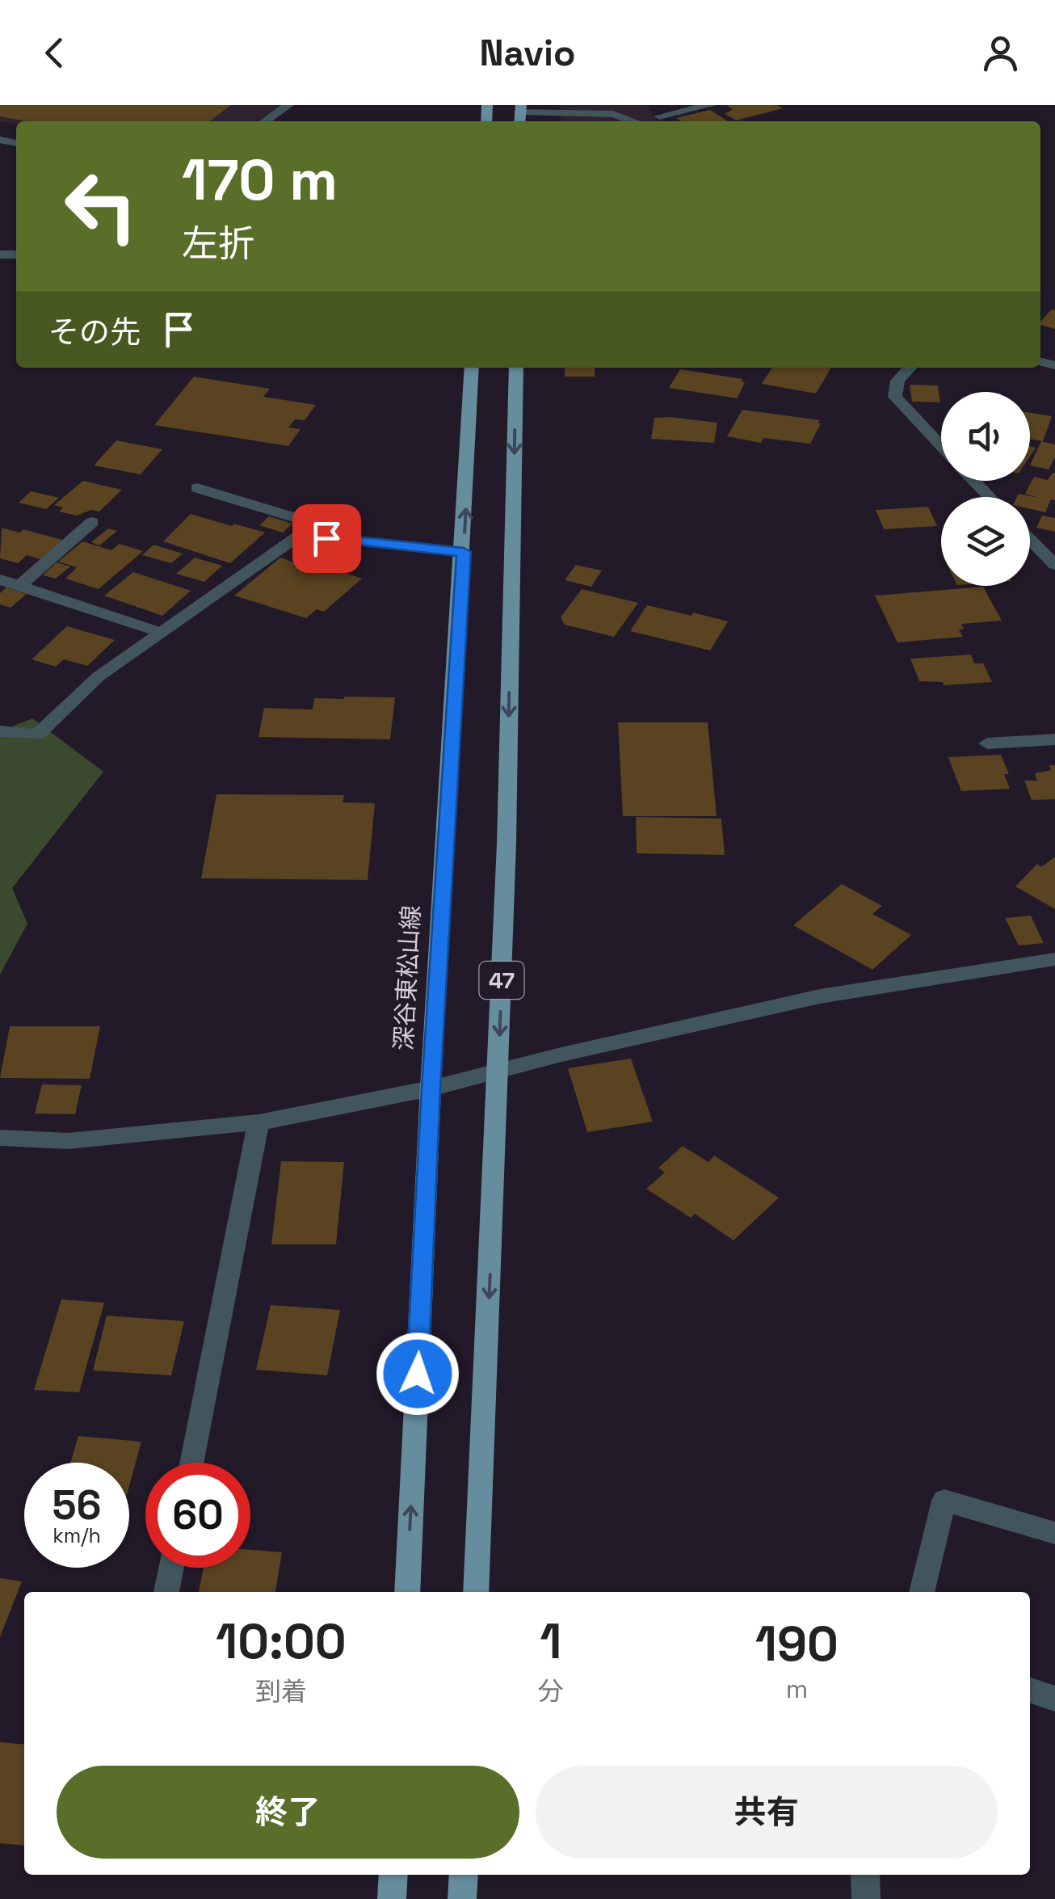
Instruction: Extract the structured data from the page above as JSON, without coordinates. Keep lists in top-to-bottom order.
{
  "streets": {
    "main road": ["深谷東松山線", "47"]
  },
  "page": {
    "header": "Navio",
    "turn": ["170 m", "左折"],
    "then": "その先",
    "speed": "56 km/h",
    "limit": "60",
    "eta": [
      "10:00",
      "到着",
      "1",
      "分",
      "190",
      "m"
    ],
    "buttons": ["終了", "共有"]
  }
}
